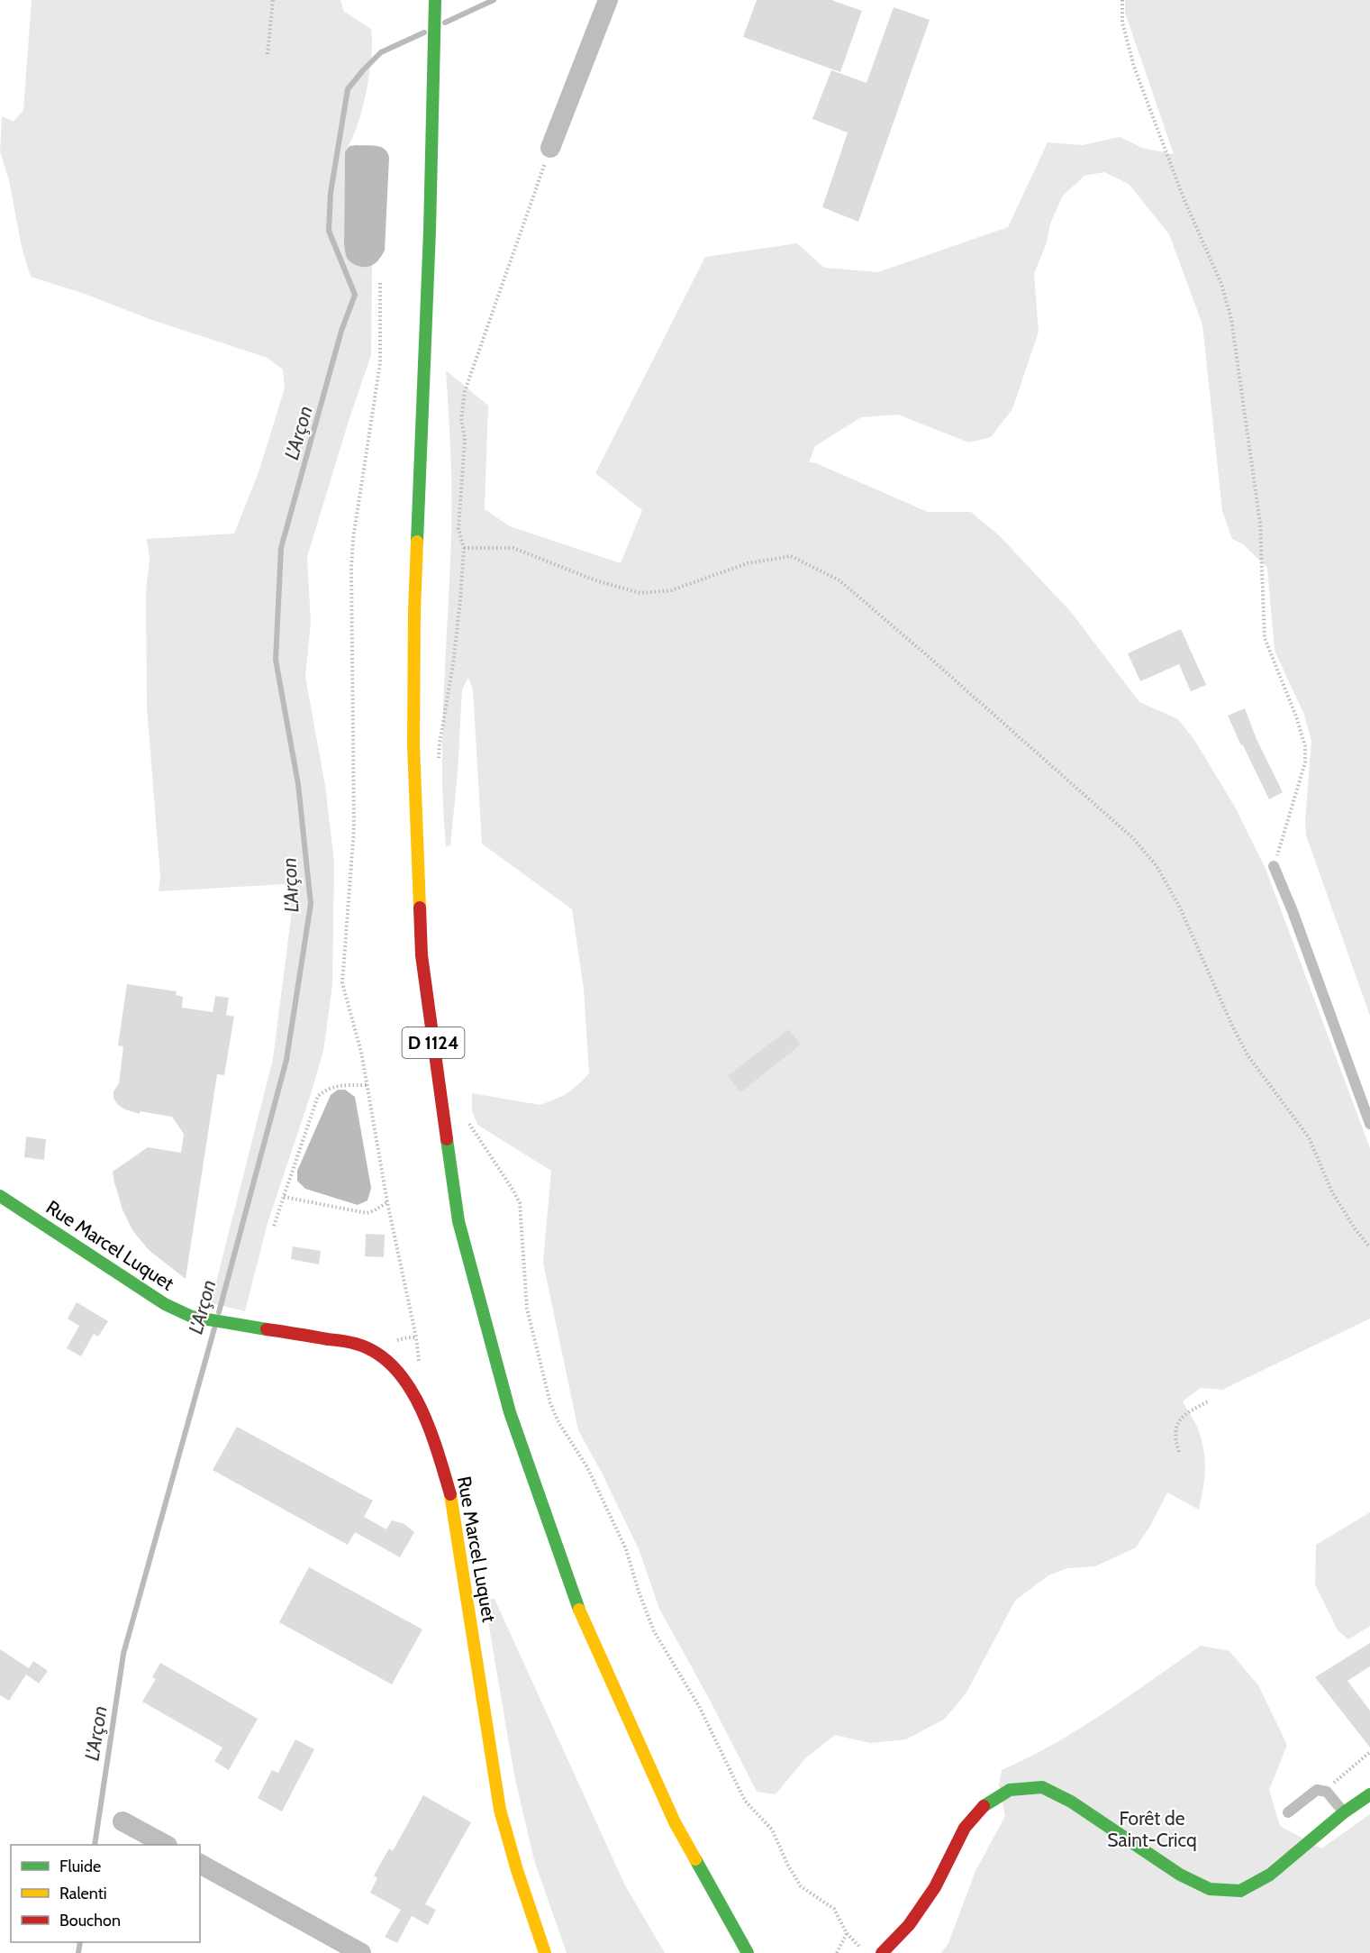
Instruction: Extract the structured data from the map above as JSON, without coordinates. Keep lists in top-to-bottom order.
{
  "streets": {
    "main road": ["D 1124", "Rue Marcel Luquet"]
  },
  "water": ["L'Arçon"],
  "parks": ["Forêt de Saint-Cricq"],
  "legend": ["Fluide", "Ralenti", "Bouchon"]
}
